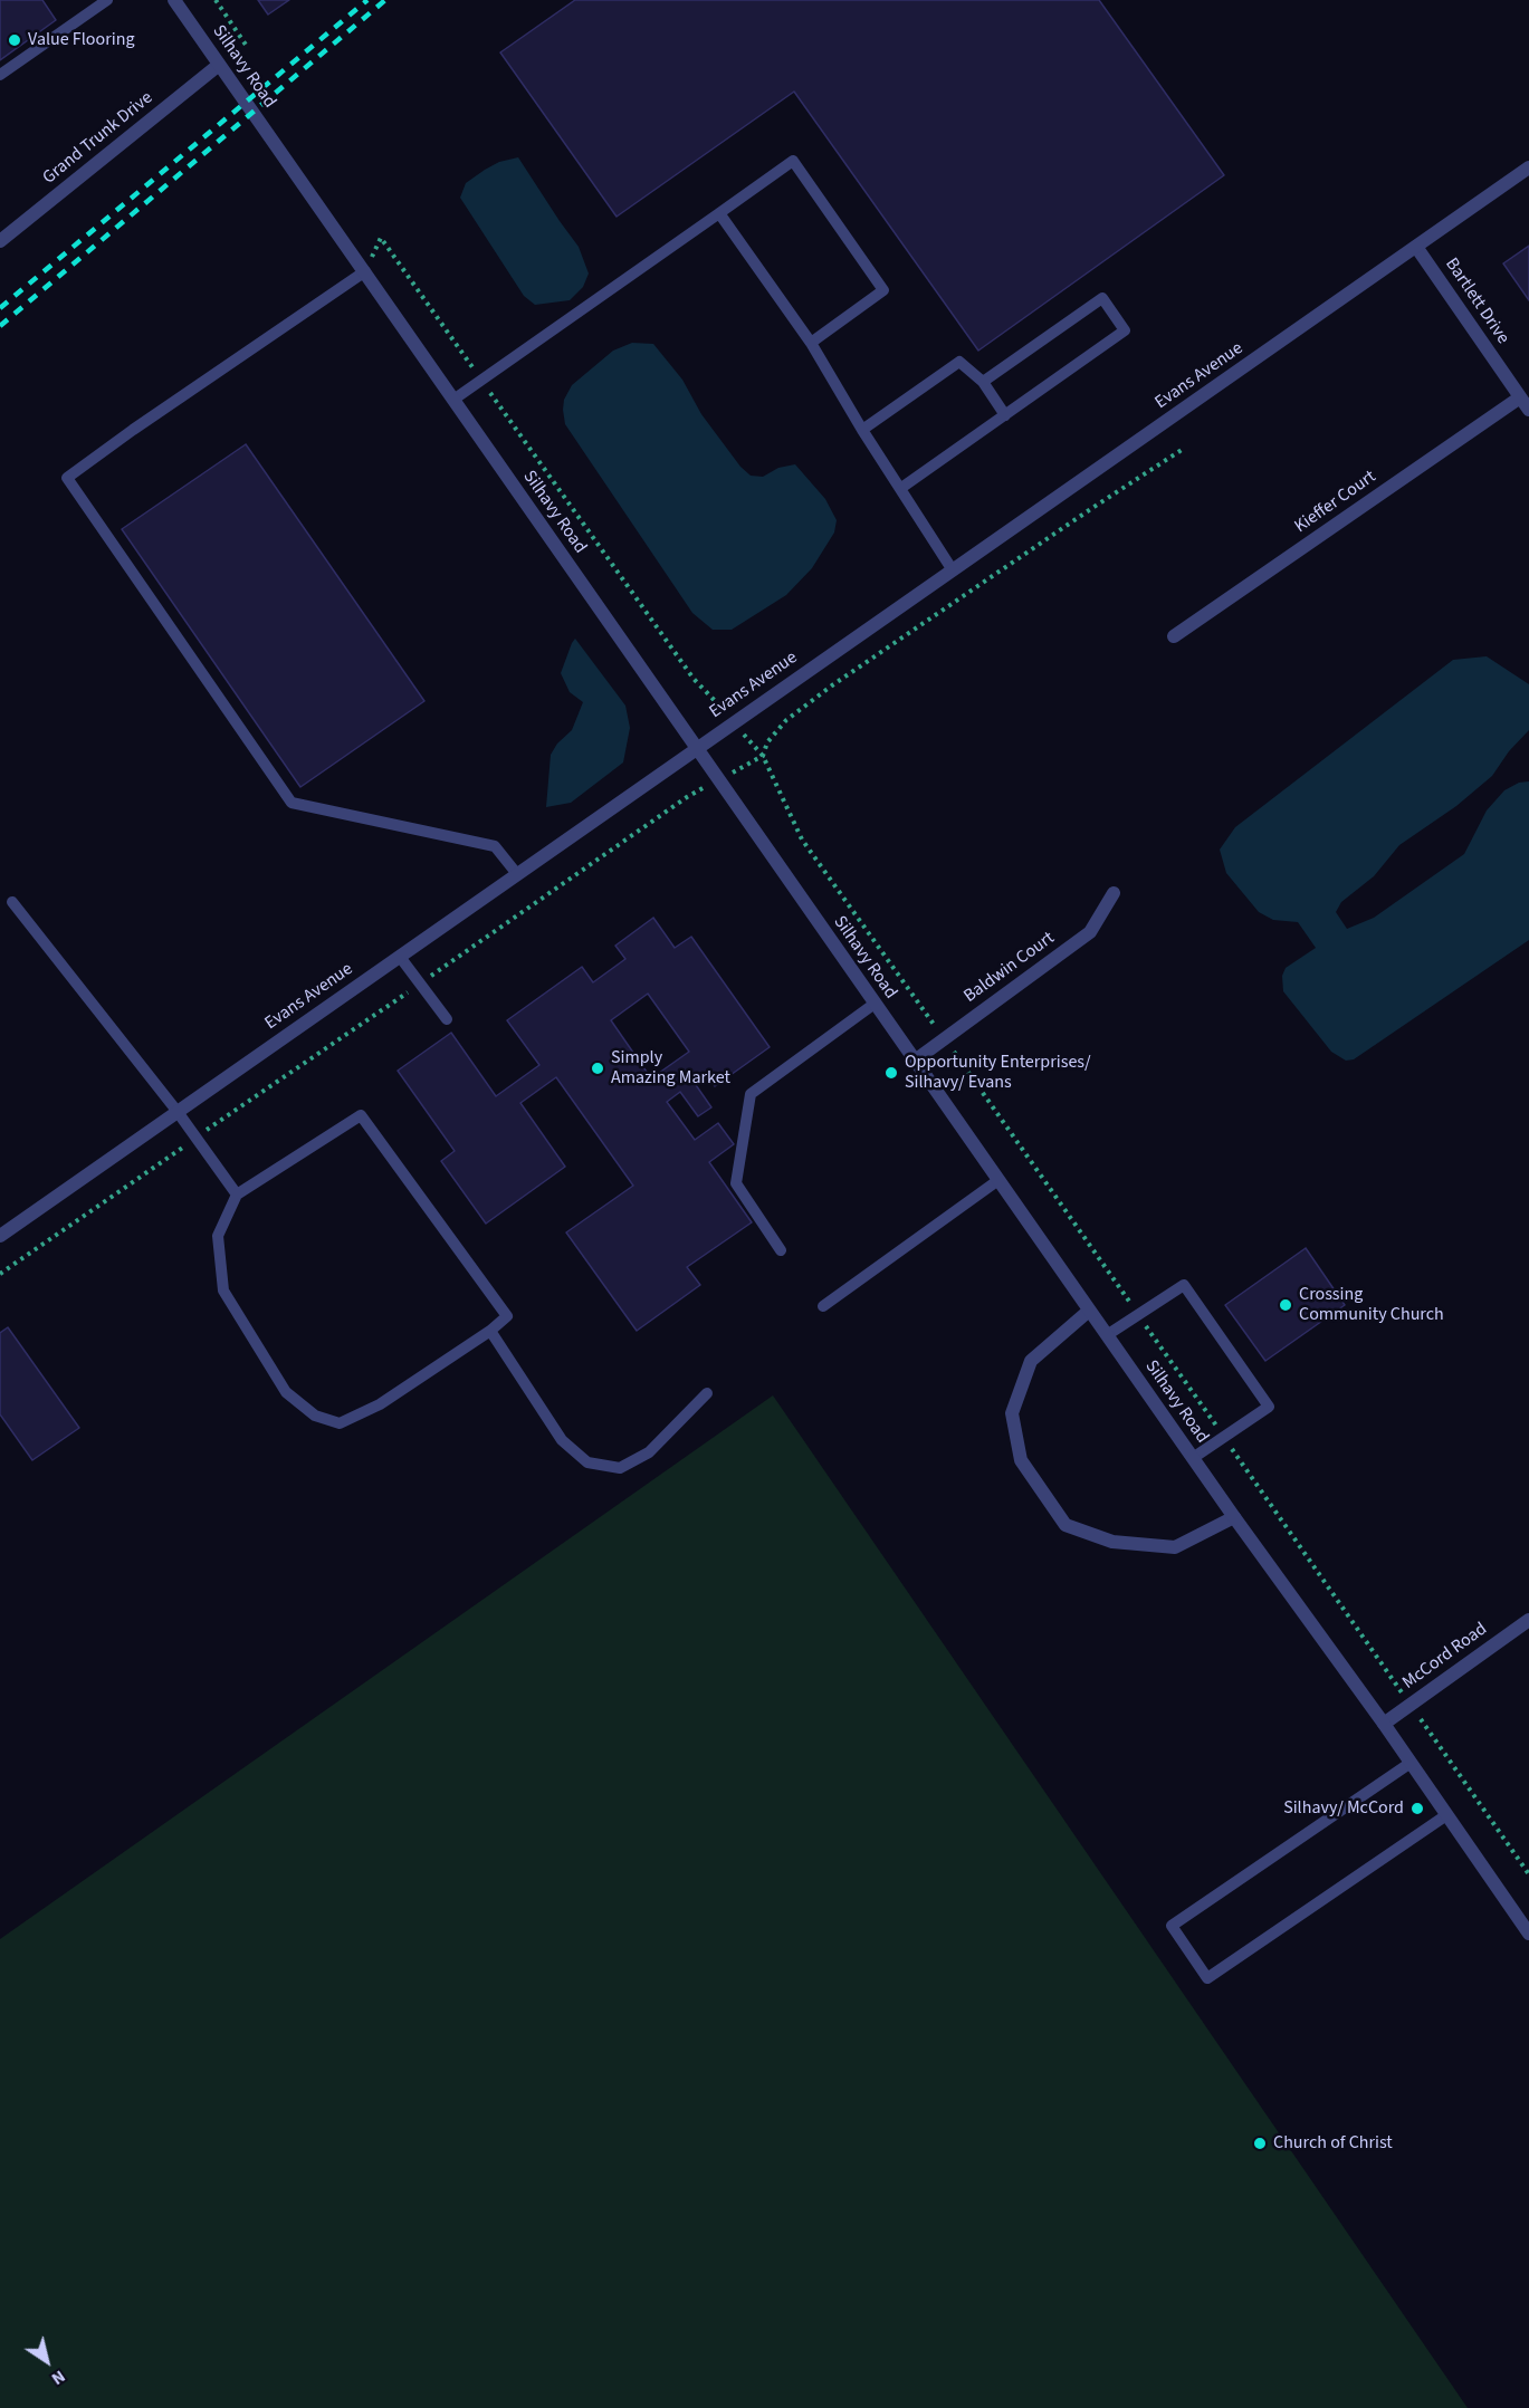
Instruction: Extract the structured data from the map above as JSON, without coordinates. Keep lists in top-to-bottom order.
{
  "streets": {
    "street": [
      "Silhavy Road",
      "Grand Trunk Drive",
      "Bartlett Drive",
      "Evans Avenue",
      "Kieffer Court",
      "Baldwin Court",
      "McCord Road"
    ]
  },
  "crossings": [
    ["Silhavy Road", "Grand Trunk Drive"],
    ["Silhavy Road", "Evans Avenue"],
    ["Silhavy Road", "Baldwin Court"],
    ["Silhavy Road", "McCord Road"],
    ["Bartlett Drive", "Evans Avenue"],
    ["Bartlett Drive", "Kieffer Court"]
  ],
  "places": [
    "Value Flooring",
    "Simply Amazing Market",
    "Opportunity Enterprises/ Silhavy/ Evans",
    "Crossing Community Church",
    "Silhavy/ McCord",
    "Church of Christ"
  ],
  "north": "bottom right"
}
